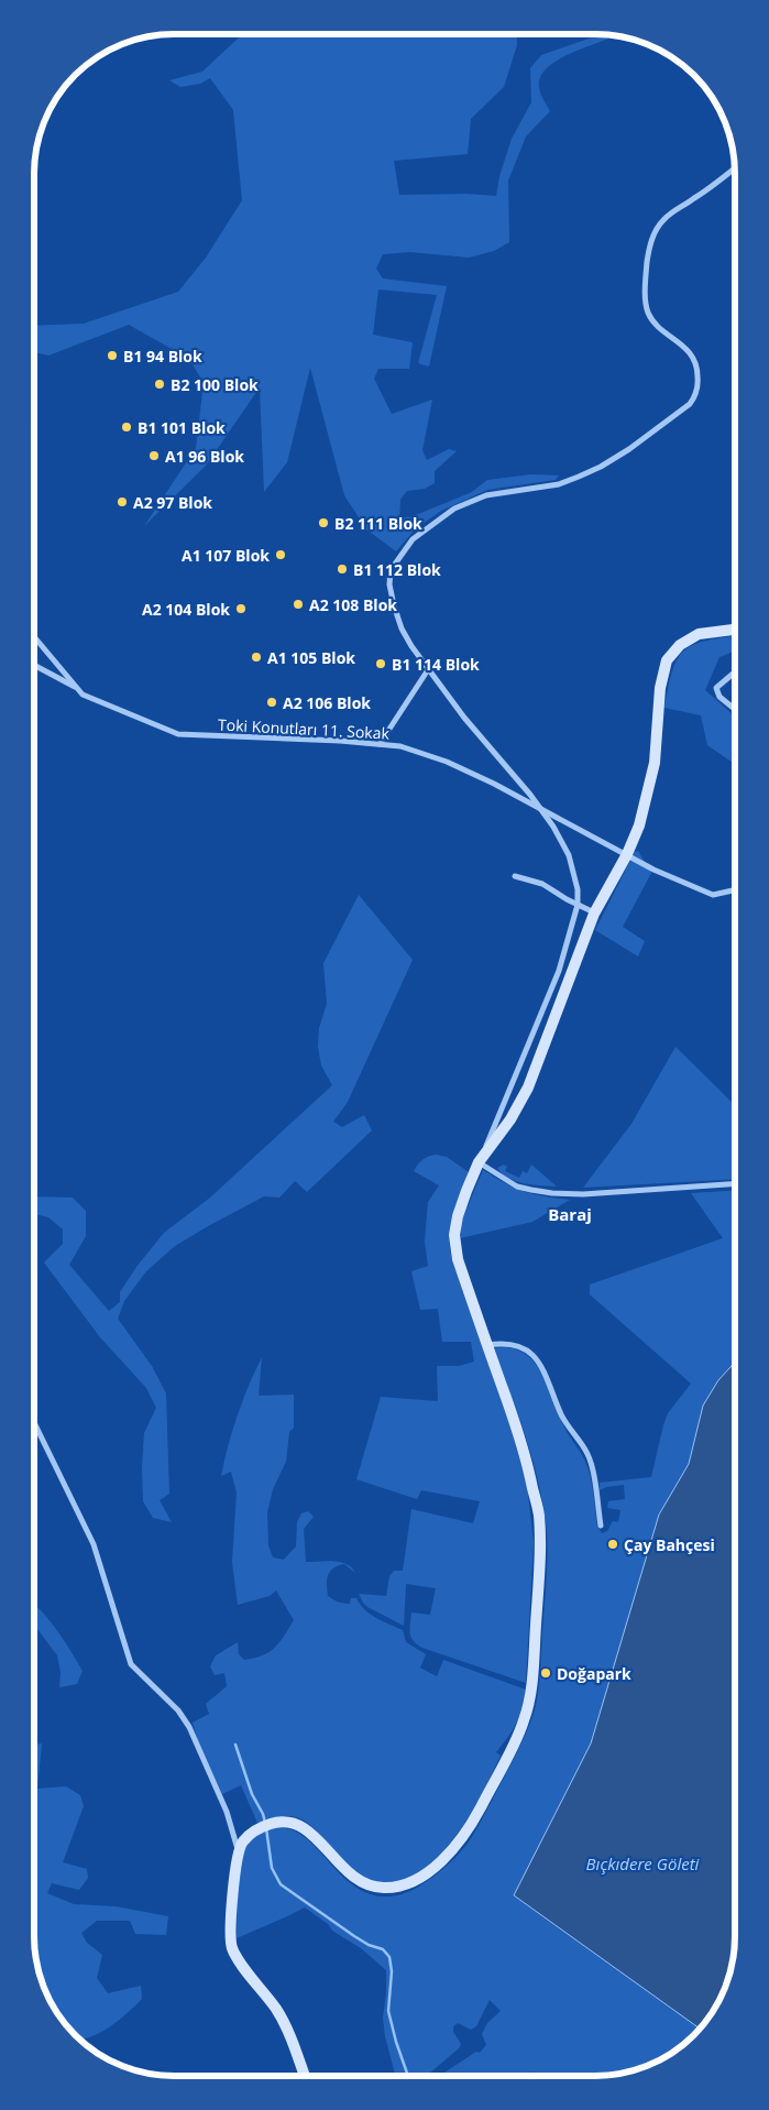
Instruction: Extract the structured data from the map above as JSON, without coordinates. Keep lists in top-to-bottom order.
{
  "streets": {
    "street": ["Toki Konutları 11. Sokak"]
  },
  "districts": ["Baraj"],
  "water": ["Bıçkıdere Göleti"],
  "places": [
    "B1 94 Blok",
    "B2 100 Blok",
    "B1 101 Blok",
    "A1 96 Blok",
    "A2 97 Blok",
    "B2 111 Blok",
    "A1 107 Blok",
    "B1 112 Blok",
    "A2 108 Blok",
    "A2 104 Blok",
    "A1 105 Blok",
    "B1 114 Blok",
    "A2 106 Blok",
    "Çay Bahçesi",
    "Doğapark"
  ]
}
